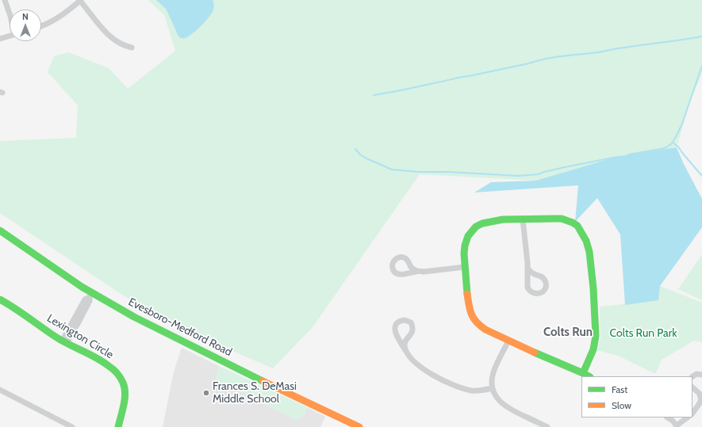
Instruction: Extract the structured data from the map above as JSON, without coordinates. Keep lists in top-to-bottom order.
{
  "streets": {
    "street": ["Evesboro-Medford Road", "Lexington Circle"]
  },
  "districts": ["Colts Run"],
  "parks": ["Colts Run Park"],
  "places": ["Frances S. DeMasi Middle School"],
  "legend": ["Fast", "Slow"],
  "north": "top"
}
